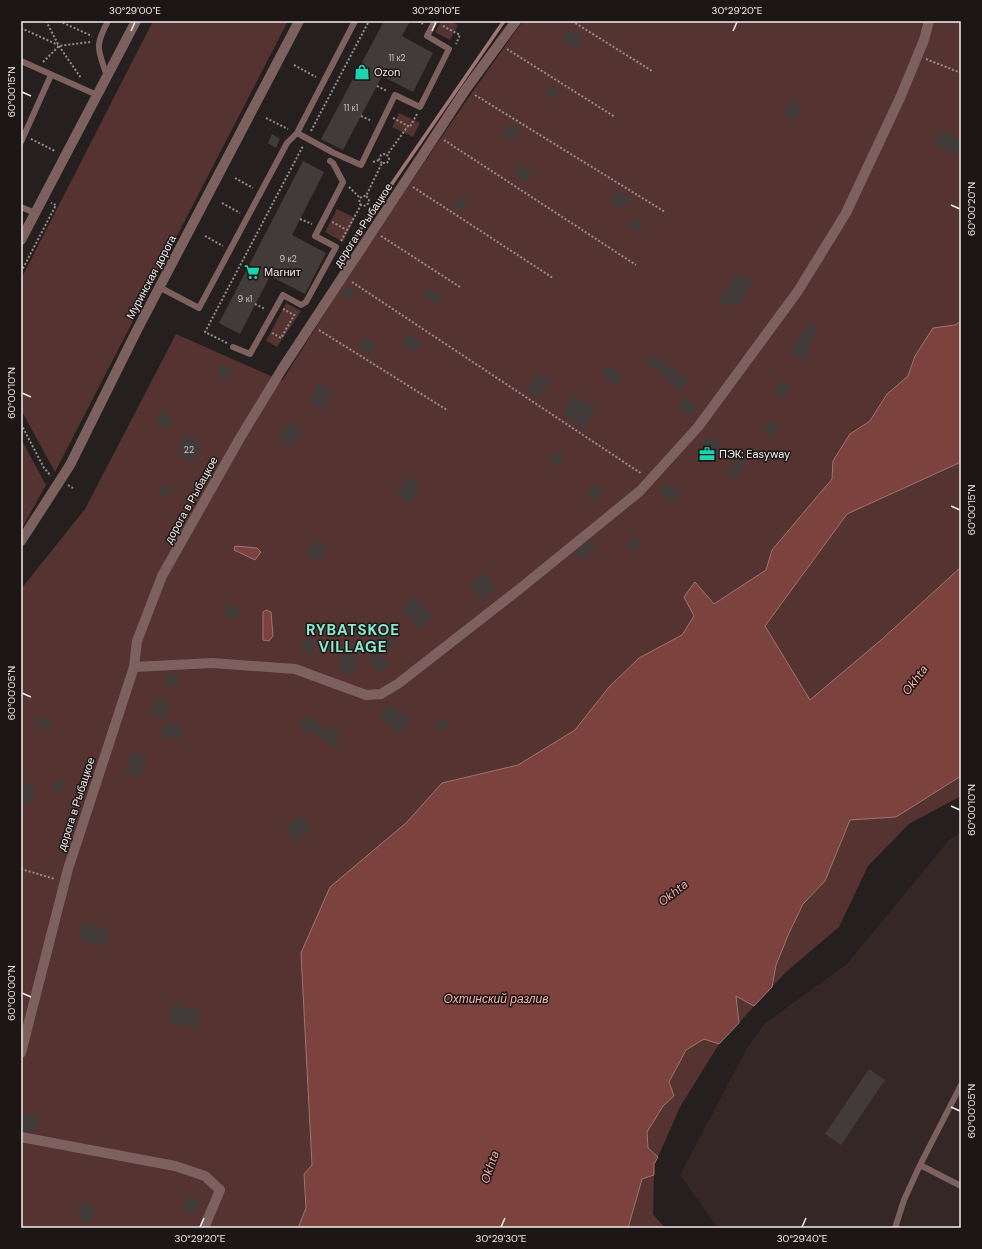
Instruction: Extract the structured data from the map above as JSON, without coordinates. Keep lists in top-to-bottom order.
{
  "streets": {
    "street": ["дорога в Рыбацкое", "Муринская дорога"]
  },
  "districts": ["RYBATSKOE VILLAGE"],
  "water": ["Okhta", "Охтинский разлив"],
  "places": {
    "shop": ["Ozon"],
    "supermarket": ["Магнит"],
    "office": ["ПЭК: Easyway"]
  },
  "house_numbers": [
    "11 к2",
    "11 к1",
    "9 к2",
    "9 к1",
    "22"
  ],
  "coordinates": [
    "30°29'00\"E",
    "30°29'10\"E",
    "30°29'20\"E",
    "60°00'15\"N",
    "60°00'20\"N",
    "60°00'10\"N",
    "60°00'05\"N",
    "60°00'00\"N",
    "30°29'30\"E",
    "30°29'40\"E"
  ]
}
